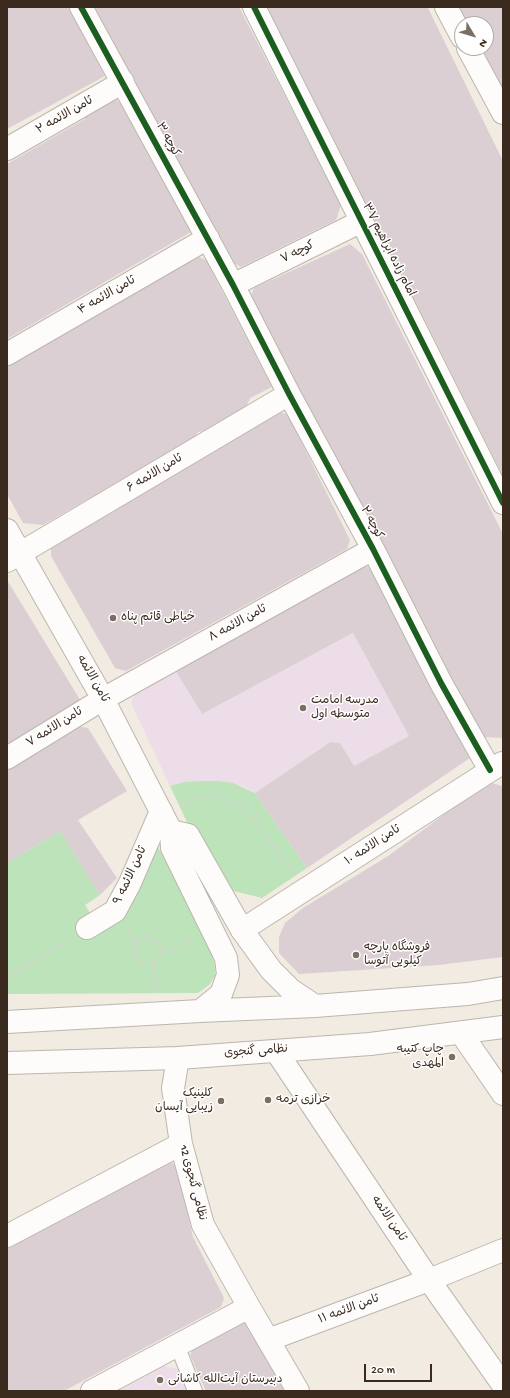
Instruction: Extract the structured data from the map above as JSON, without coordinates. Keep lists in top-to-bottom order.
{
  "streets": {
    "street": [
      "ثامن الائمه ۲",
      "کوچه ۳",
      "امام زاده ابراهیم ۳۷",
      "کوچه ۷",
      "ثامن الائمه ۴",
      "ثامن الائمه ۶",
      "کوچه ۲",
      "ثامن الائمه ۸",
      "ثامن الائمه",
      "ثامن الائمه ۷",
      "ثامن الائمه ۱۰",
      "ثامن الائمه ۹",
      "نظامی گنجوی",
      "نظامی گنجوی 12",
      "ثامن الائمه ۱۱"
    ]
  },
  "crossings": [
    ["ثامن الائمه ۲", "کوچه ۳"],
    ["کوچه ۳", "کوچه ۷"],
    ["کوچه ۳", "ثامن الائمه ۴"],
    ["کوچه ۳", "کوچه ۲"],
    ["امام زاده ابراهیم ۳۷", "کوچه ۷"],
    ["کوچه ۷", "کوچه ۲"],
    ["ثامن الائمه ۶", "کوچه ۲"],
    ["ثامن الائمه ۶", "ثامن الائمه"],
    ["کوچه ۲", "ثامن الائمه ۸"],
    ["کوچه ۲", "ثامن الائمه ۱۰"],
    ["ثامن الائمه ۸", "ثامن الائمه"],
    ["ثامن الائمه ۸", "ثامن الائمه ۷"],
    ["ثامن الائمه", "ثامن الائمه ۷"],
    ["ثامن الائمه", "ثامن الائمه ۹"],
    ["ثامن الائمه", "نظامی گنجوی"],
    ["ثامن الائمه", "ثامن الائمه ۱۱"],
    ["نظامی گنجوی", "نظامی گنجوی 12"],
    ["نظامی گنجوی 12", "ثامن الائمه ۱۱"]
  ],
  "places": [
    "خیاطی قائم پناه",
    "مدرسه امامت متوسطه اول",
    "فروشگاه پارچه کیلویی آتوسا",
    "چاپ‌ کتیبه المهدی",
    "خرازی ترمه",
    "کلینیک زیبایی آیسان",
    "دبیرستان آیت‌الله کاشانی"
  ],
  "scale_bar": "20 m",
  "north": "bottom right"
}
